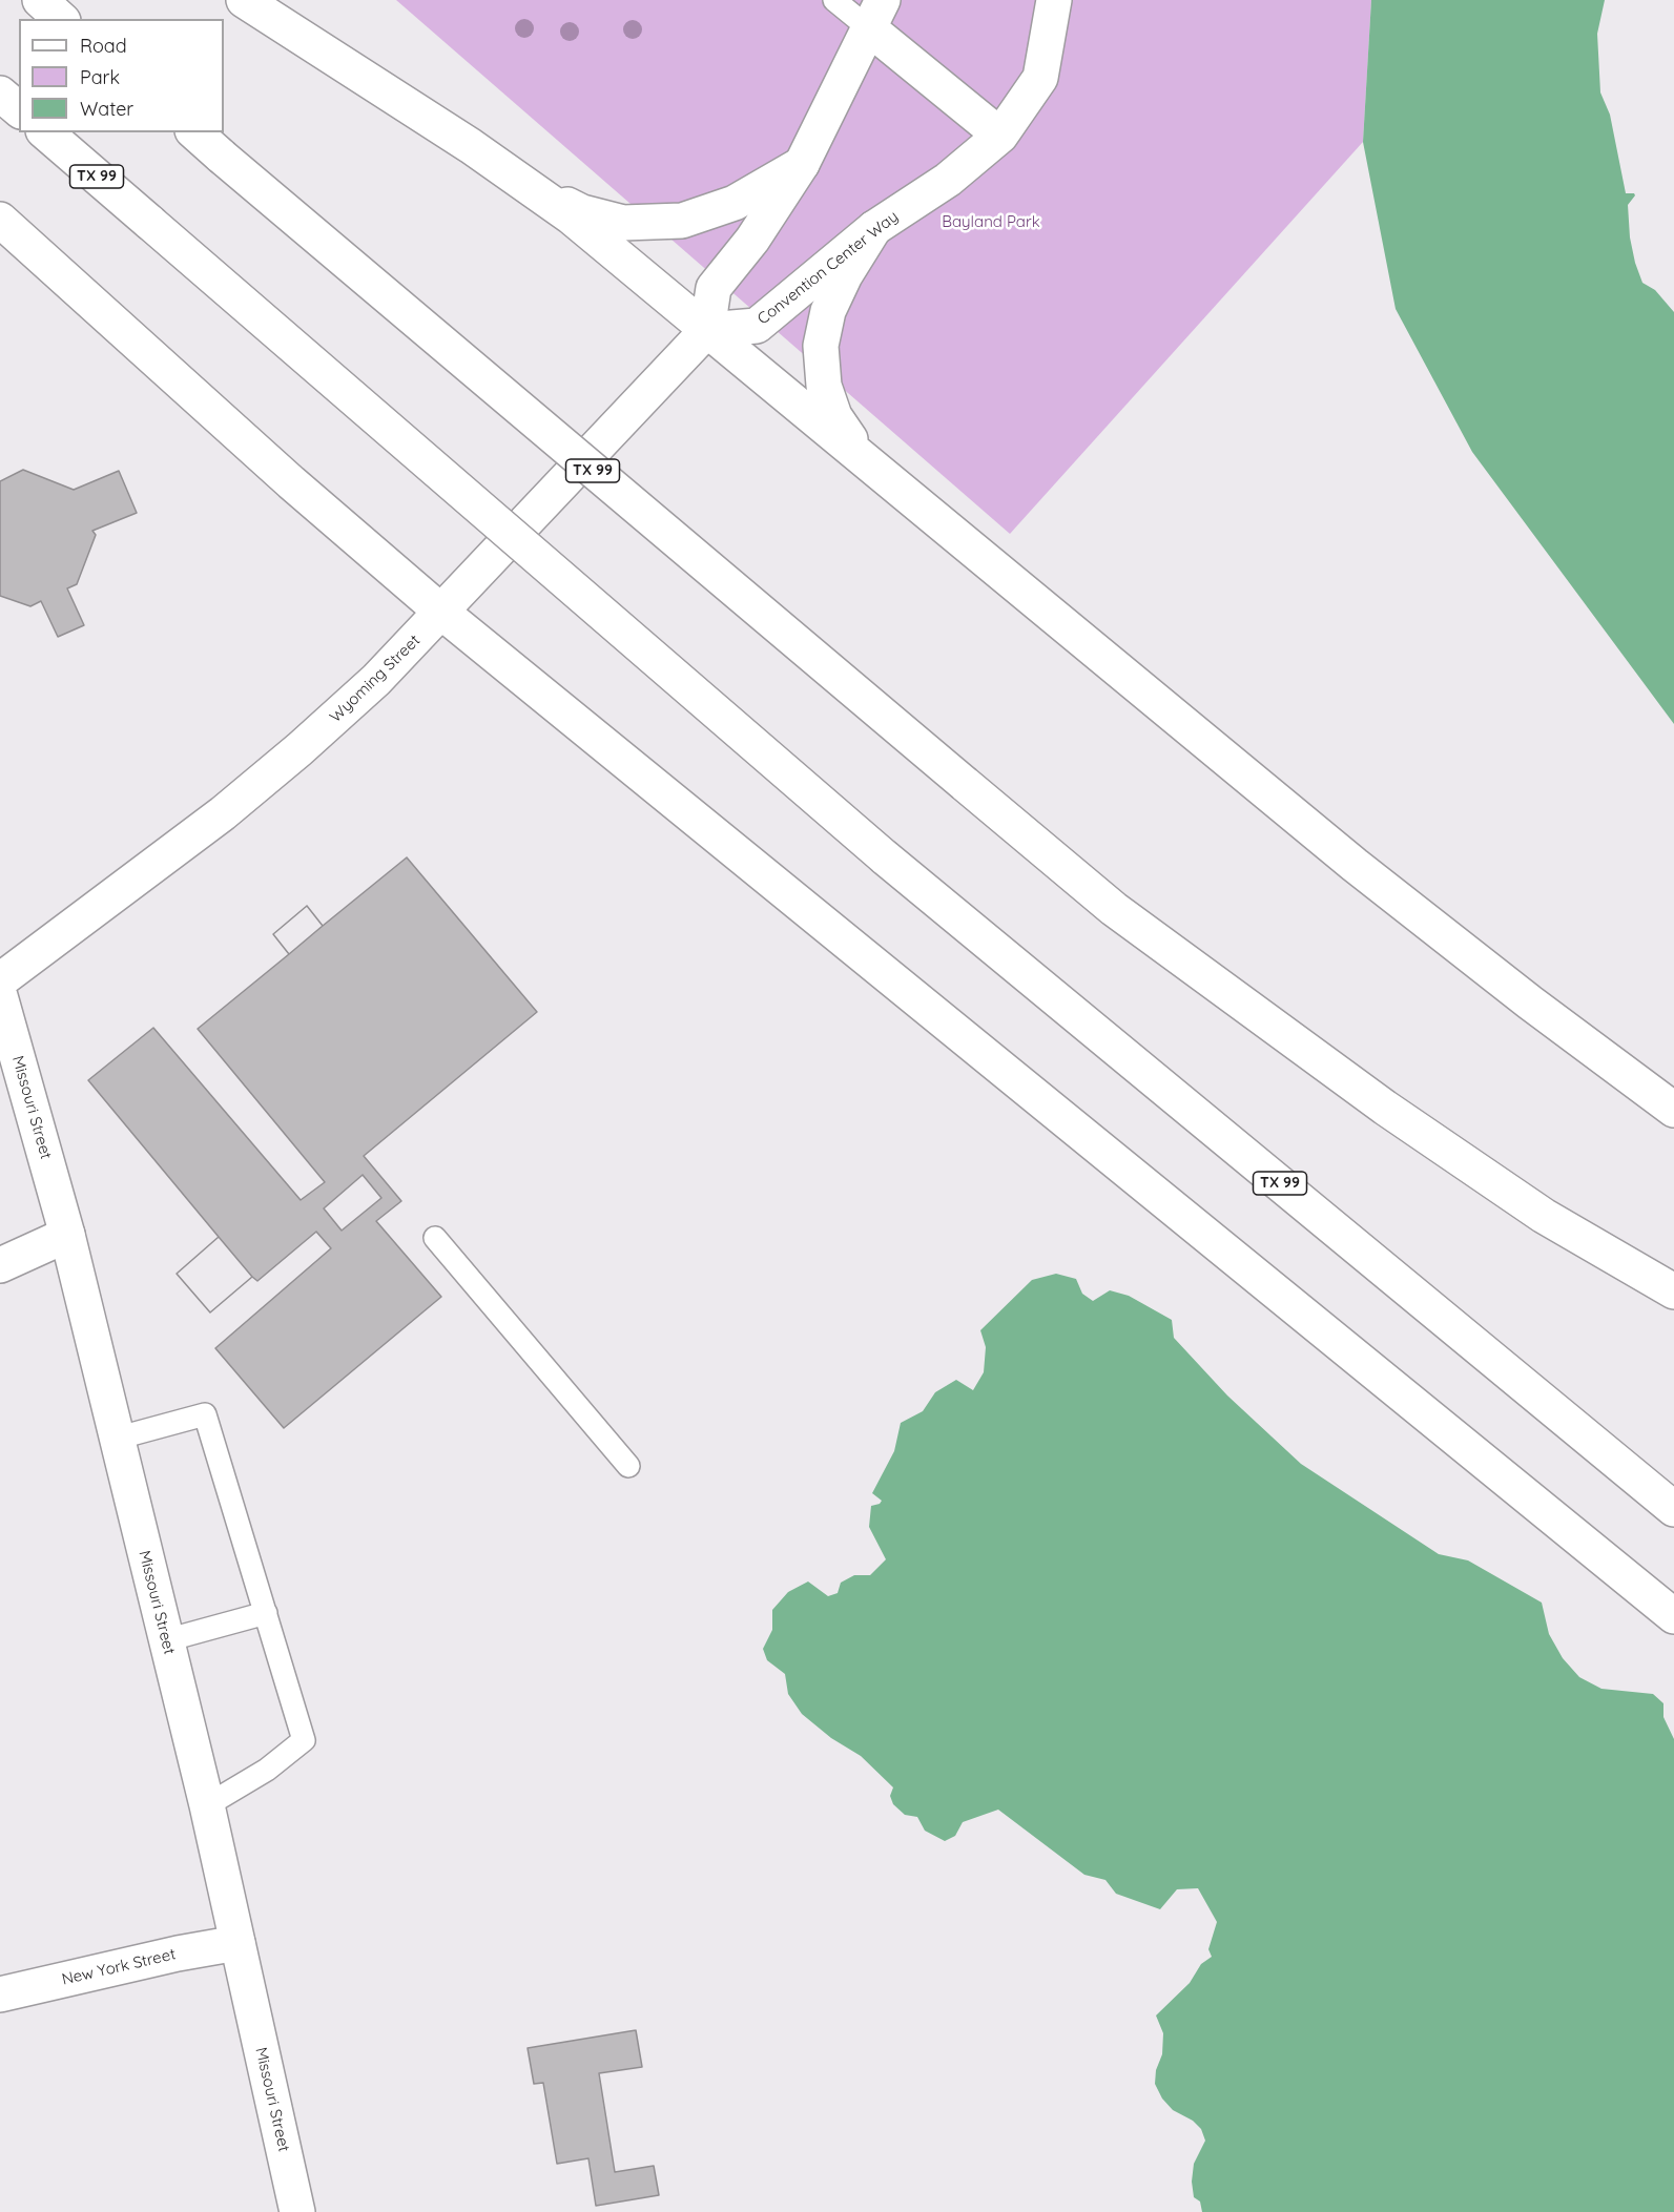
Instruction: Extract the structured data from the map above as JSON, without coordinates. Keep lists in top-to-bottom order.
{
  "streets": {
    "main road": [
      "TX 99",
      "Convention Center Way",
      "Wyoming Street",
      "Missouri Street",
      "New York Street"
    ]
  },
  "crossings": [
    ["Convention Center Way", "Wyoming Street"],
    ["Missouri Street", "New York Street"]
  ],
  "parks": ["Bayland Park"],
  "legend": ["Road", "Park", "Water"]
}
